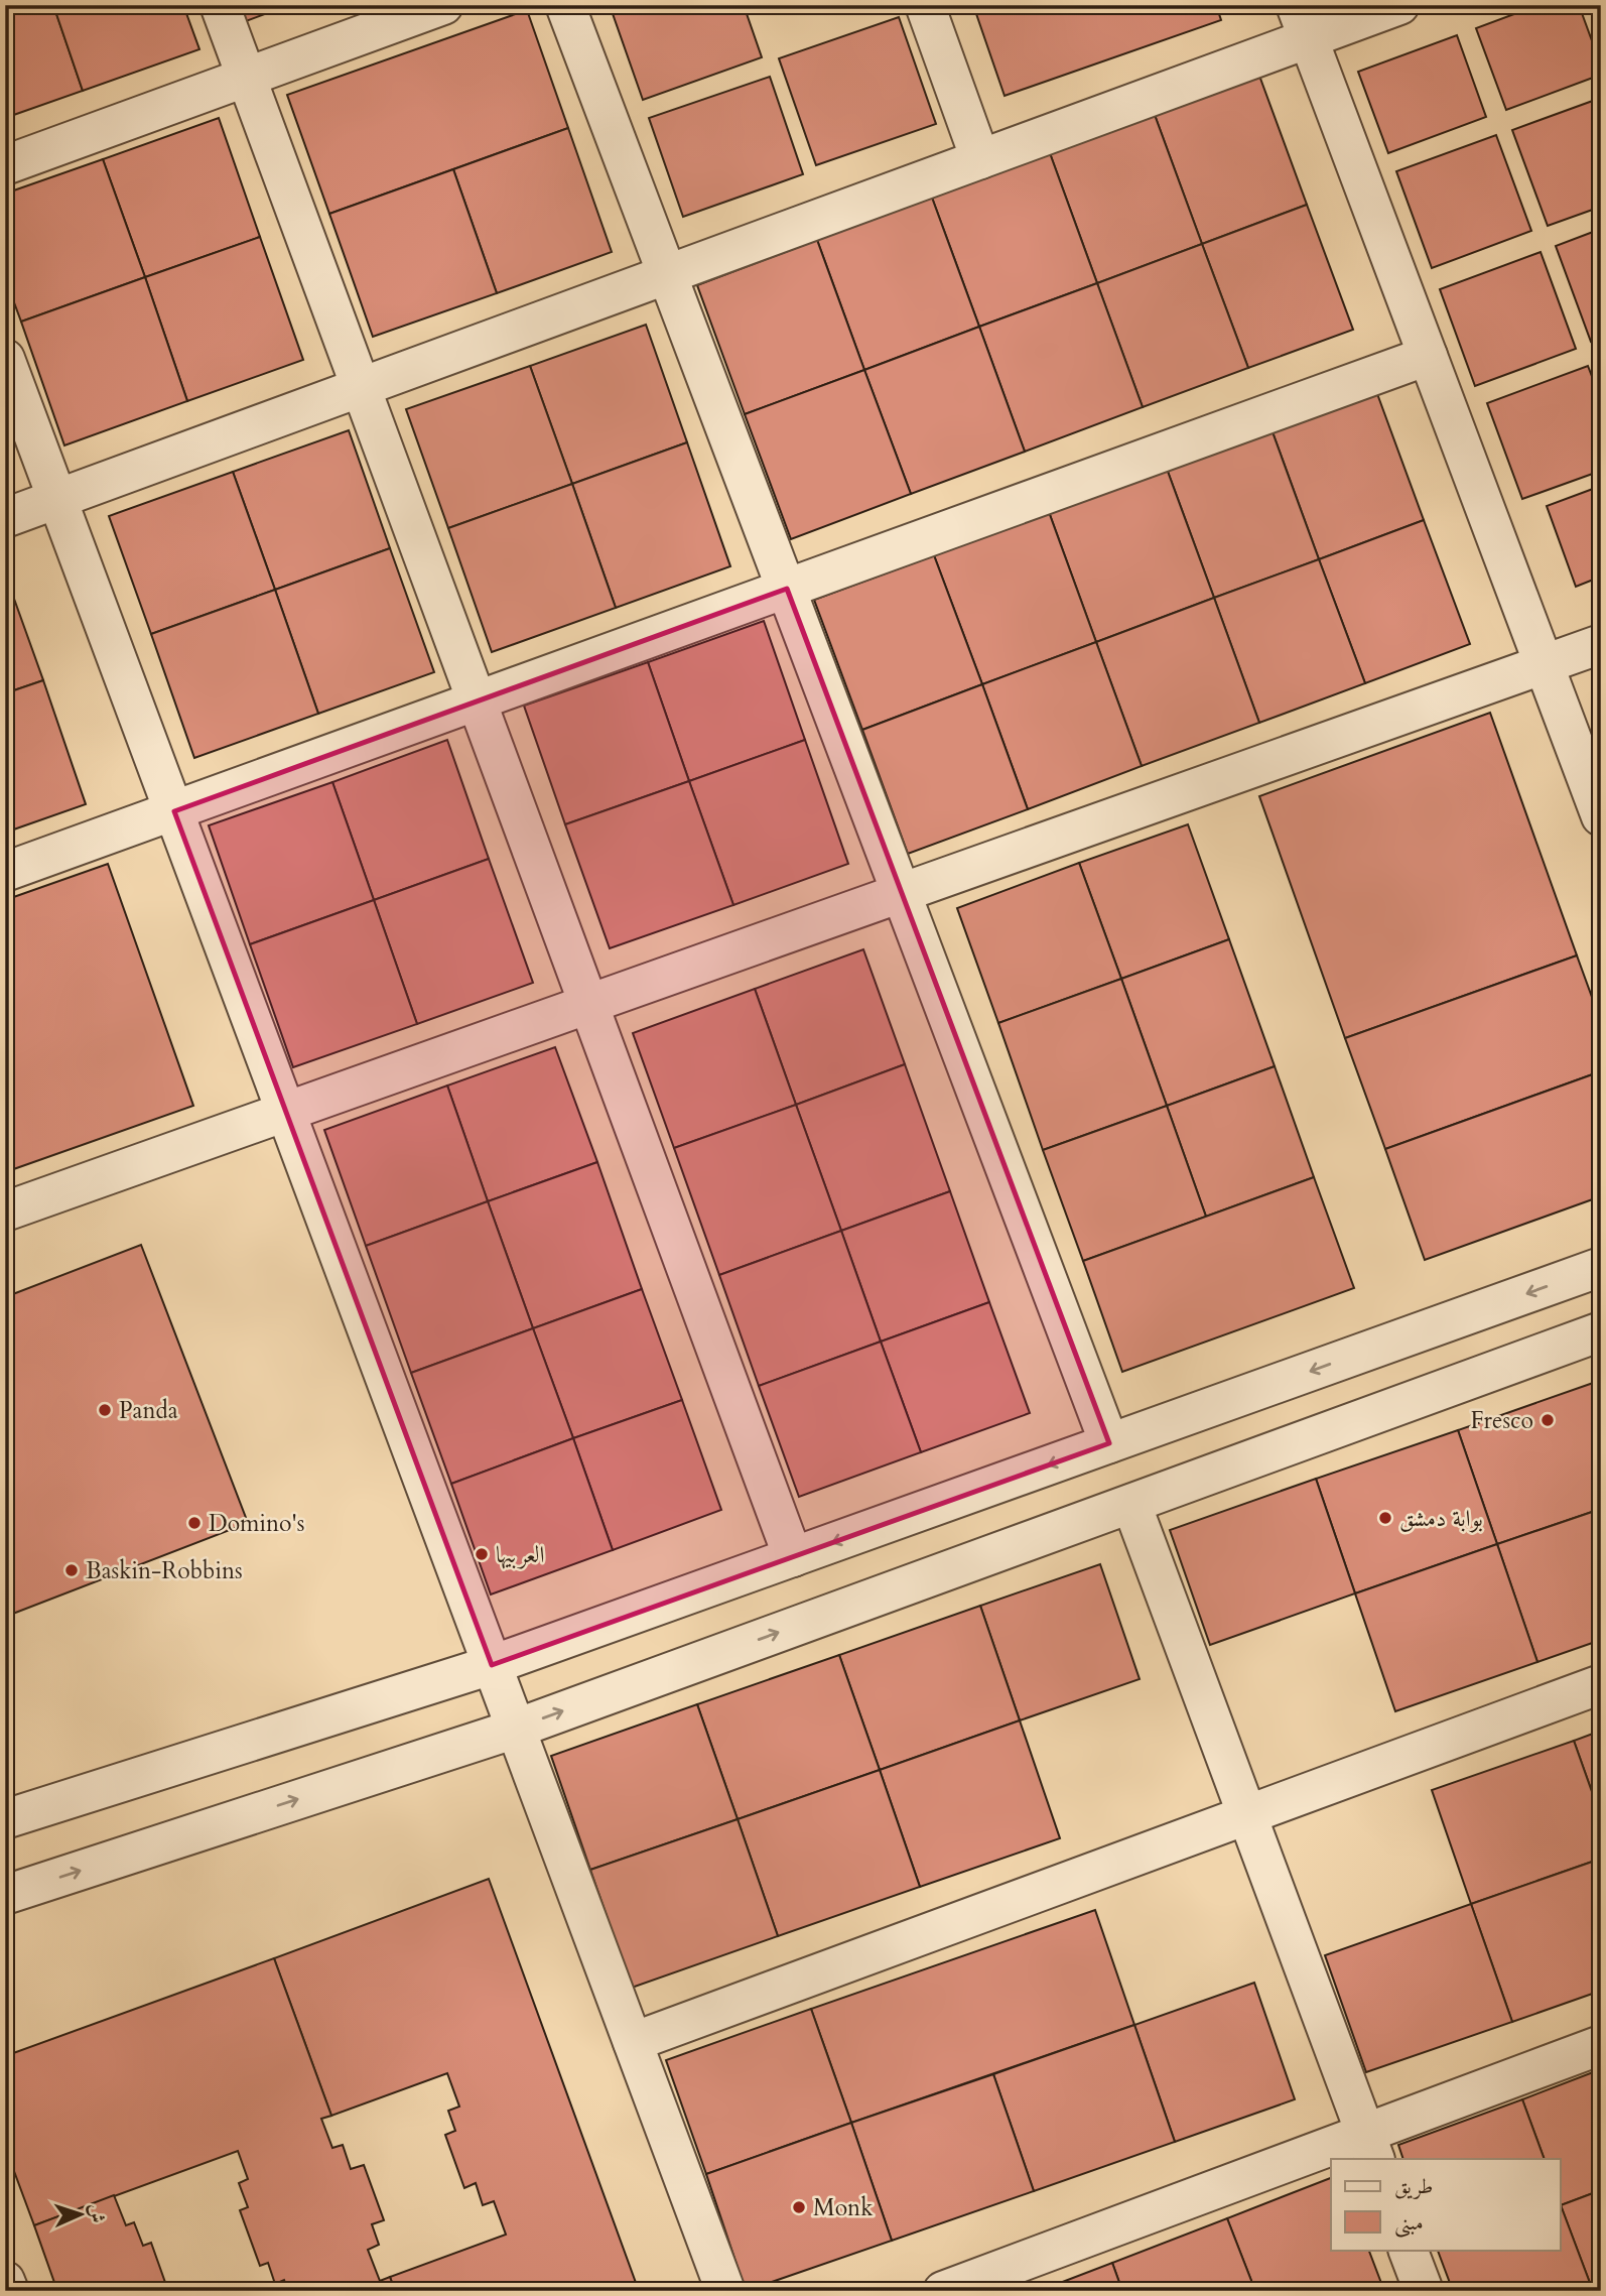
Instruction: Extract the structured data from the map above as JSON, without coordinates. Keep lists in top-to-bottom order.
{
  "places": [
    "Panda",
    "Fresco",
    "بوابة دمشق",
    "Domino's",
    "العربيها",
    "Baskin-Robbins",
    "Monk"
  ],
  "legend": ["طريق", "مبنى"],
  "north": "right"
}
